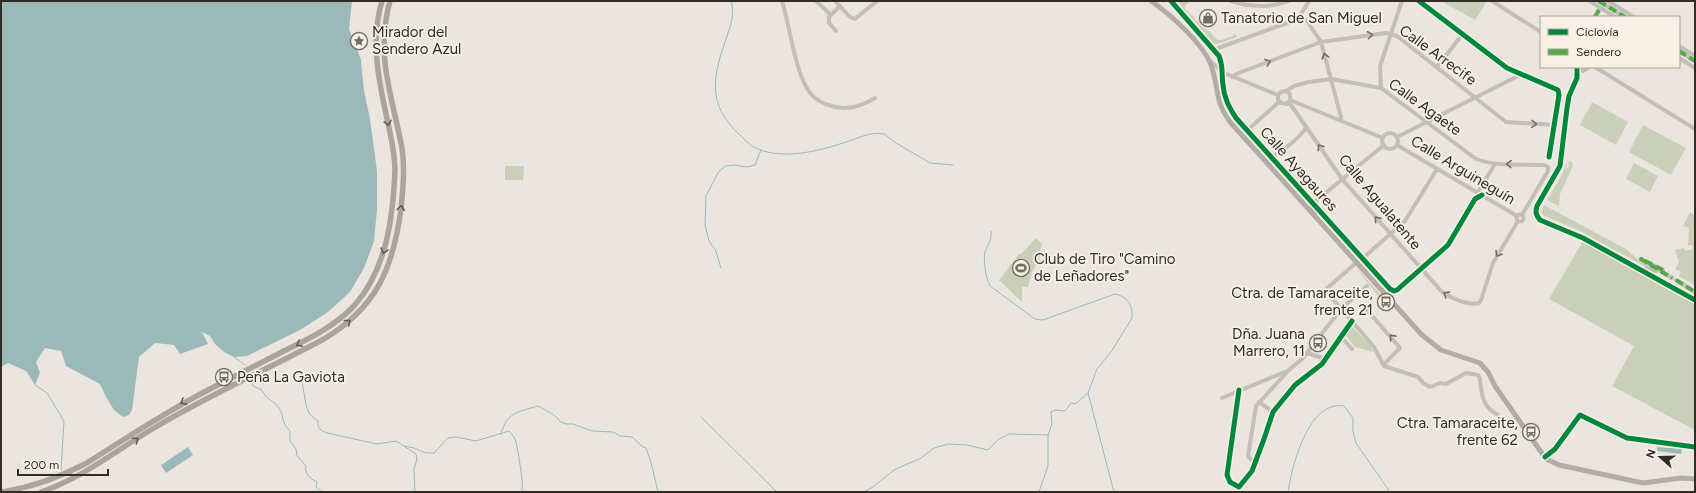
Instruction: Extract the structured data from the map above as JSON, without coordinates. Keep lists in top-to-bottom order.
{
  "streets": {
    "street": [
      "Calle Arrecife",
      "Calle Agaete",
      "Calle Ayagaures",
      "Calle Arguineguín",
      "Calle Agualatente"
    ]
  },
  "crossings": [
    ["Calle Agaete", "Calle Arguineguín"],
    ["Calle Agaete", "Calle Agualatente"],
    ["Calle Ayagaures", "Calle Agualatente"],
    ["Calle Arguineguín", "Calle Agualatente"]
  ],
  "places": {
    "shop": ["Tanatorio de San Miguel"],
    "place": ["Mirador del Sendero Azul"],
    "sports": ["Club de Tiro \"Camino de Leñadores\""],
    "bus stop": [
      "Ctra. de Tamaraceite, frente 21",
      "Dña. Juana Marrero, 11",
      "Peña La Gaviota",
      "Ctra. Tamaraceite, frente 62"
    ]
  },
  "legend": ["Ciclovía", "Sendero"],
  "scale_bar": "200 m",
  "north": "left"
}
